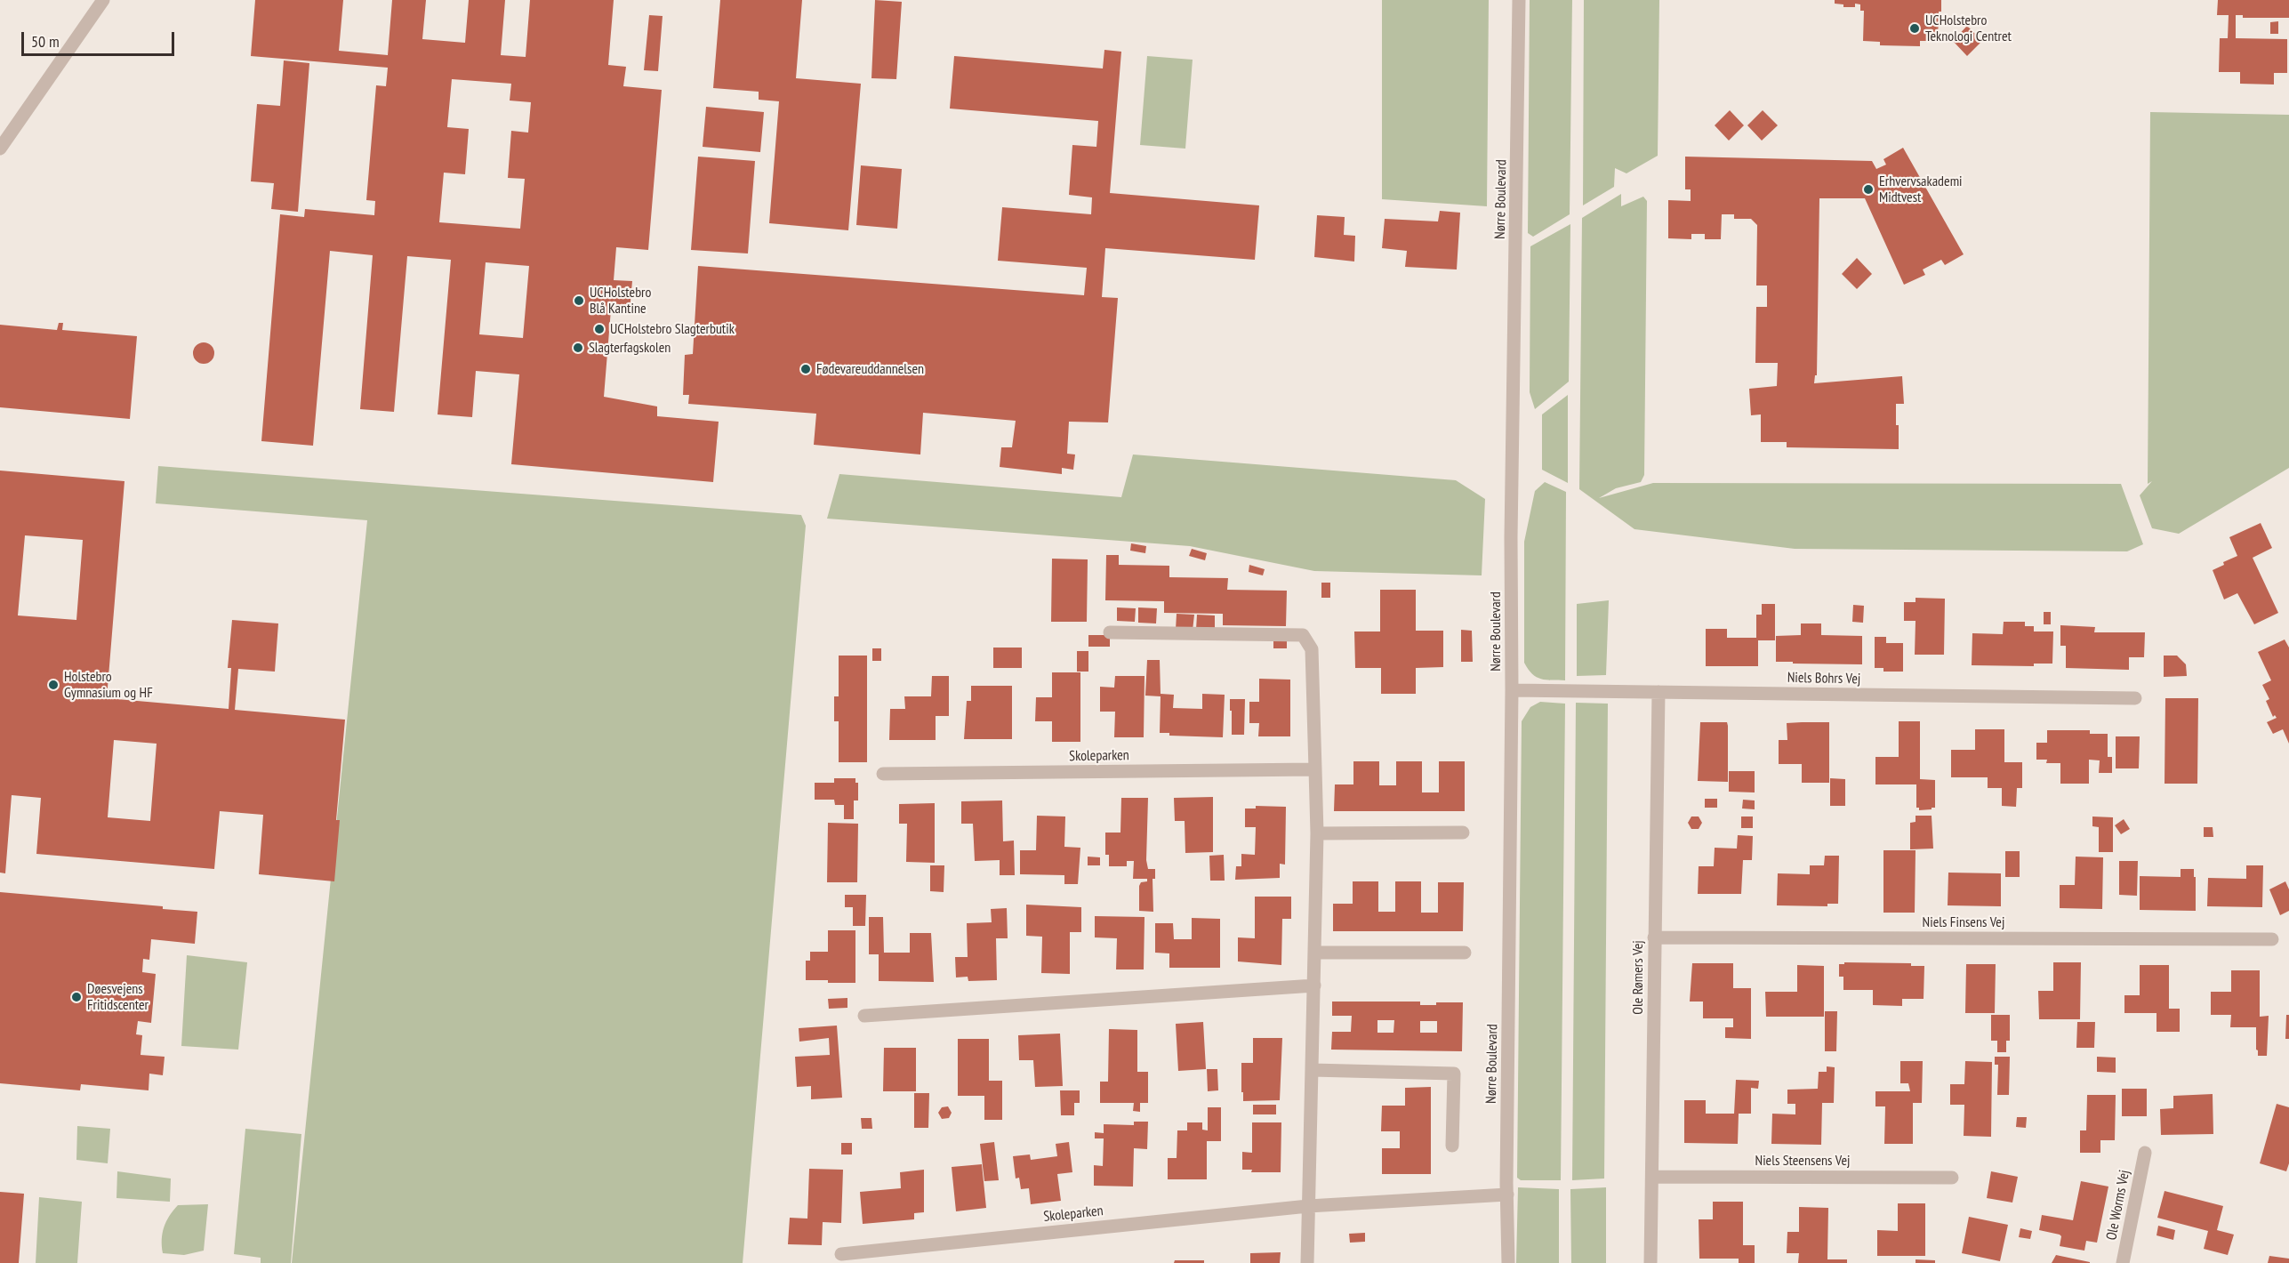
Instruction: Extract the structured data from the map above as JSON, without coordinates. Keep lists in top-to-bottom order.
{
  "streets": {
    "street": [
      "Nørre Boulevard",
      "Niels Bohrs Vej",
      "Skoleparken",
      "Niels Finsens Vej",
      "Ole Rømers Vej",
      "Niels Steensens Vej",
      "Ole Worms Vej"
    ]
  },
  "crossings": [
    ["Nørre Boulevard", "Niels Bohrs Vej"],
    ["Nørre Boulevard", "Skoleparken"],
    ["Niels Bohrs Vej", "Ole Rømers Vej"],
    ["Niels Finsens Vej", "Ole Rømers Vej"],
    ["Ole Rømers Vej", "Niels Steensens Vej"]
  ],
  "places": [
    "UCHolstebro Teknologi Centret",
    "Erhvervsakademi Midtvest",
    "UCHolstebro Blå Kantine",
    "UCHolstebro Slagterbutik",
    "Slagterfagskolen",
    "Fødevareuddannelsen",
    "Holstebro Gymnasium og HF",
    "Døesvejens Fritidscenter"
  ],
  "scale_bar": "50 m"
}
